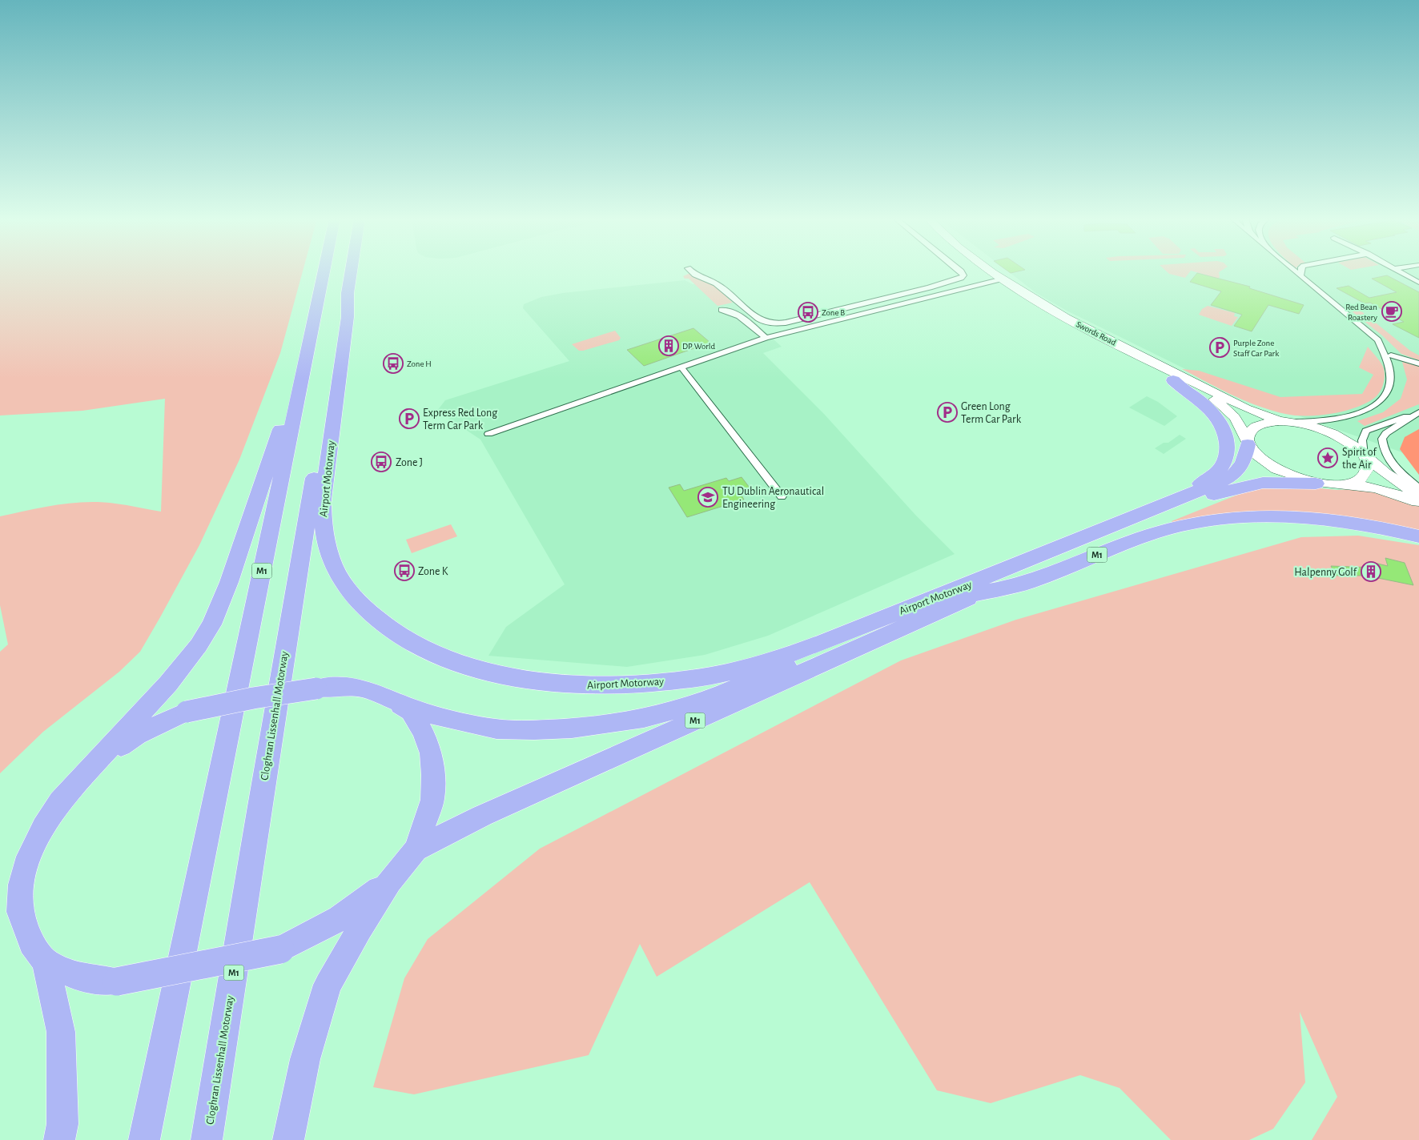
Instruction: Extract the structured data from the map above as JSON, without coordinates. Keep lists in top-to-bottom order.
{
  "streets": {
    "highway": ["Airport Motorway", "M1", "Cloghran Lissenhall Motorway"],
    "main road": ["Swords Road"]
  },
  "crossings": [
    ["Swords Road", "Airport Motorway"],
    ["Swords Road", "M1"],
    ["Airport Motorway", "M1"],
    ["Airport Motorway", "Cloghran Lissenhall Motorway"]
  ],
  "places": {
    "cafe": ["Red Bean Roastery"],
    "bus stop": [
      "Zone B",
      "Zone H",
      "Zone J",
      "Zone K"
    ],
    "building": ["DP World", "Halpenny Golf"],
    "parking": ["Purple Zone Staff Car Park", "Green Long Term Car Park", "Express Red Long Term Car Park"],
    "place": ["Spirit of the Air"],
    "school or university": ["TU Dublin Aeronautical Engineering"]
  }
}
